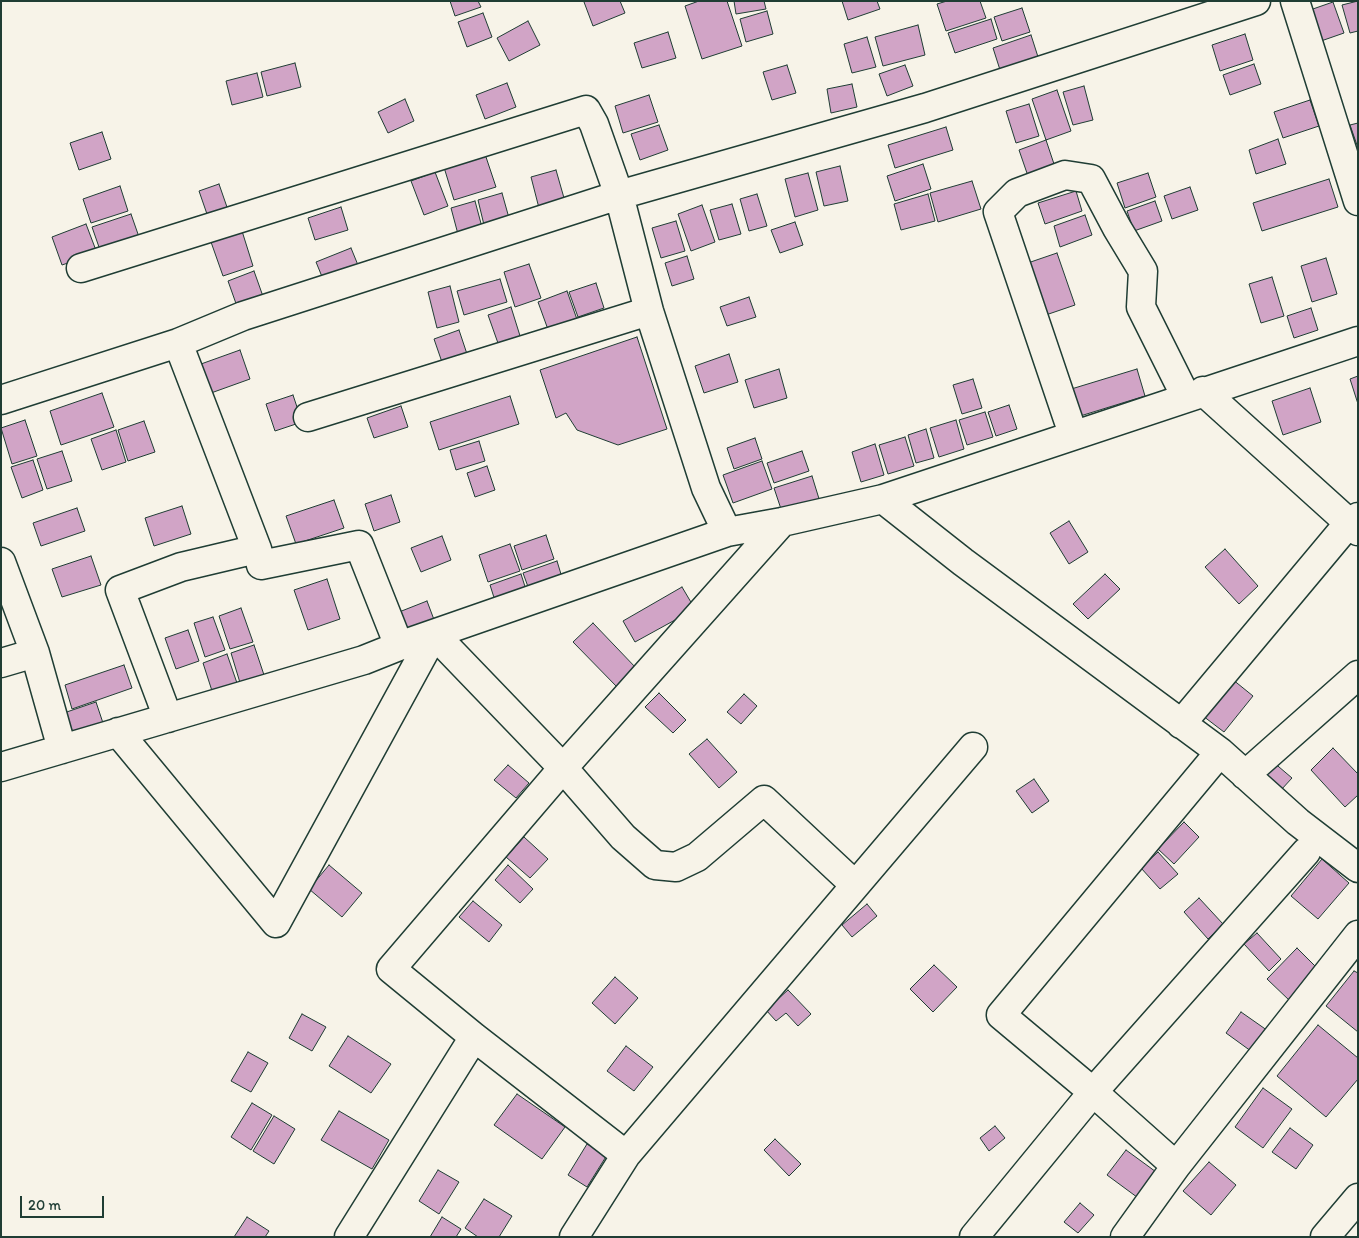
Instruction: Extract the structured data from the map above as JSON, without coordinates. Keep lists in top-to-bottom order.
{
  "scale_bar": "20 m"
}
